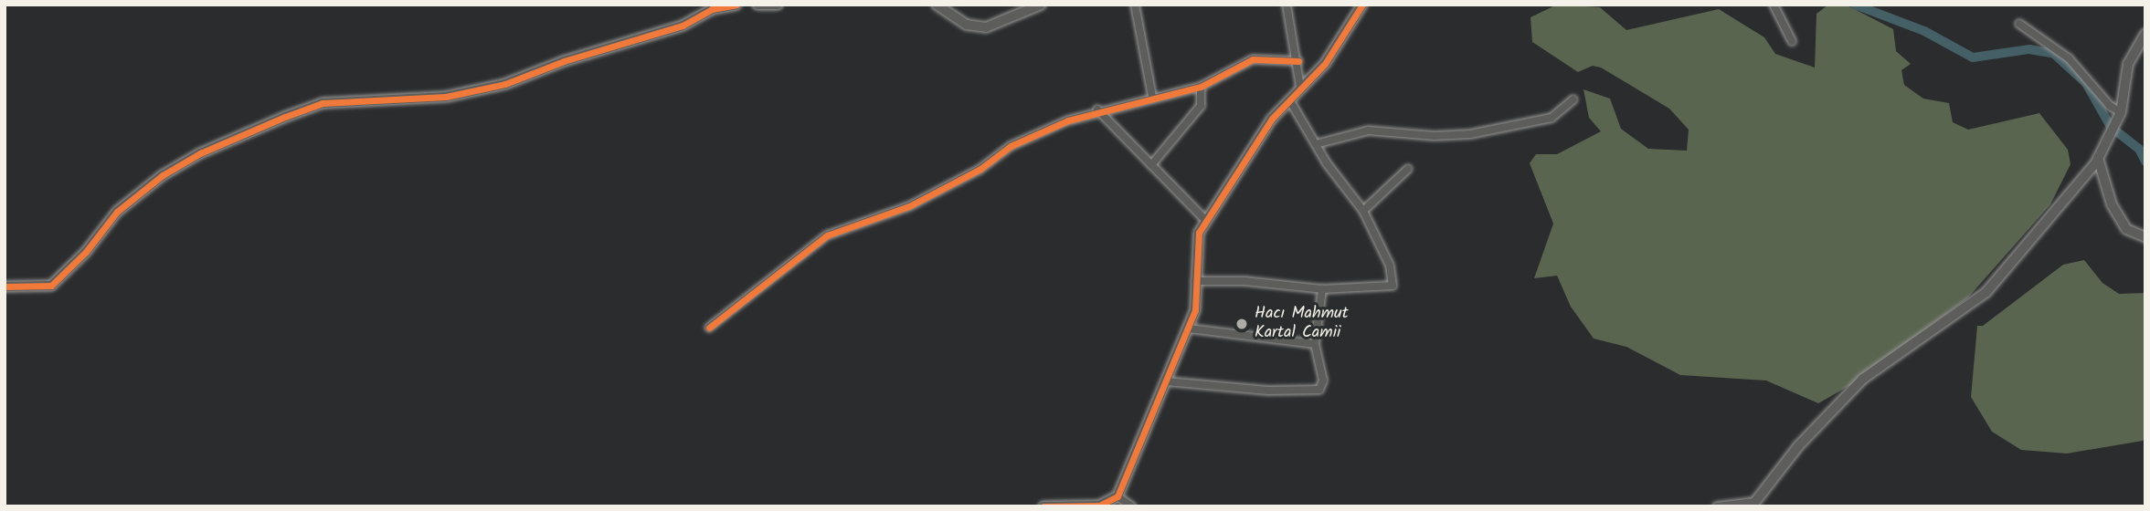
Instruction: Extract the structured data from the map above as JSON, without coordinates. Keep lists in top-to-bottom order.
{
  "places": ["Hacı Mahmut Kartal Camii"]
}
